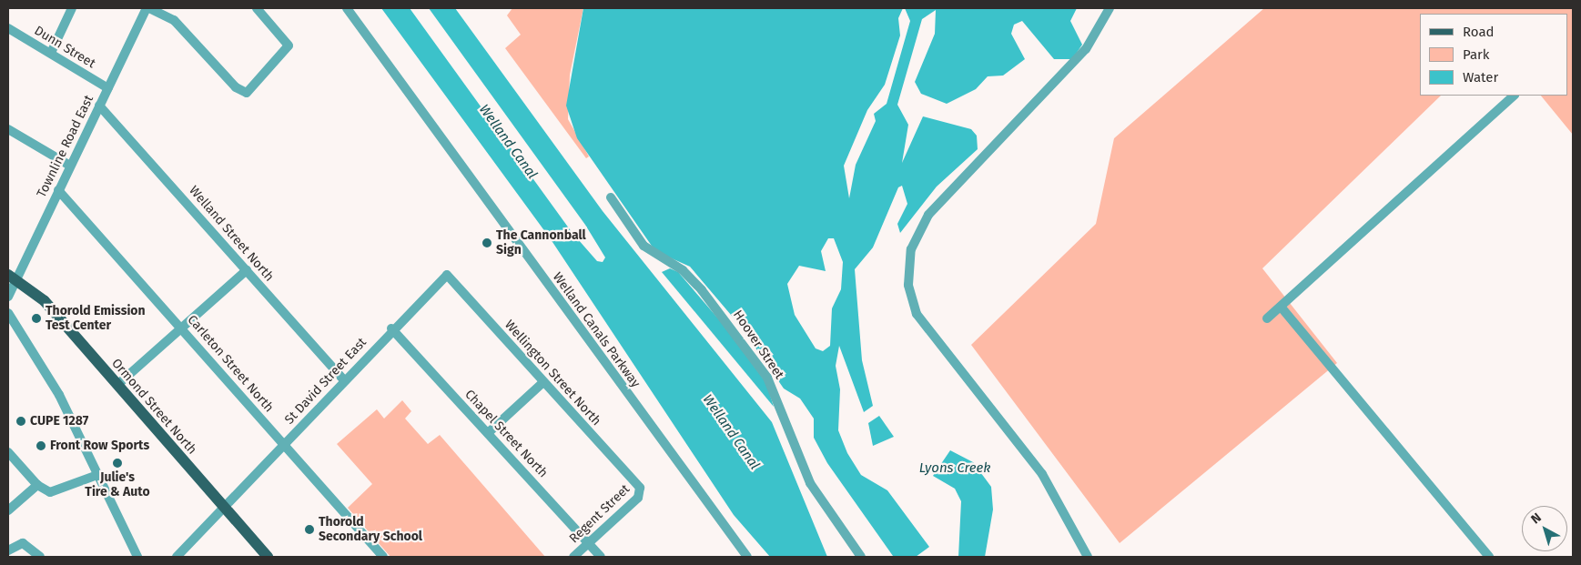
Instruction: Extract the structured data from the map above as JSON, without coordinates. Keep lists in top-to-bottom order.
{
  "streets": {
    "main road": ["Ormond Street North"],
    "street": [
      "Dunn Street",
      "Townline Road East",
      "Welland Street North",
      "Welland Canals Parkway",
      "Hoover Street",
      "Carleton Street North",
      "Wellington Street North",
      "St David Street East",
      "Chapel Street North",
      "Regent Street"
    ]
  },
  "crossings": [
    ["Dunn Street", "Townline Road East"],
    ["Townline Road East", "Welland Street North"],
    ["Townline Road East", "Carleton Street North"],
    ["Townline Road East", "Ormond Street North"],
    ["Welland Street North", "St David Street East"],
    ["Carleton Street North", "St David Street East"],
    ["Wellington Street North", "St David Street East"],
    ["Wellington Street North", "Regent Street"],
    ["St David Street East", "Ormond Street North"],
    ["St David Street East", "Chapel Street North"],
    ["Chapel Street North", "Regent Street"]
  ],
  "water": ["Welland Canal", "Lyons Creek"],
  "places": [
    "The Cannonball Sign",
    "Thorold Emission Test Center",
    "CUPE 1287",
    "Front Row Sports",
    "Julie's Tire & Auto",
    "Thorold Secondary School"
  ],
  "legend": ["Road", "Park", "Water"],
  "north": "top left"
}
